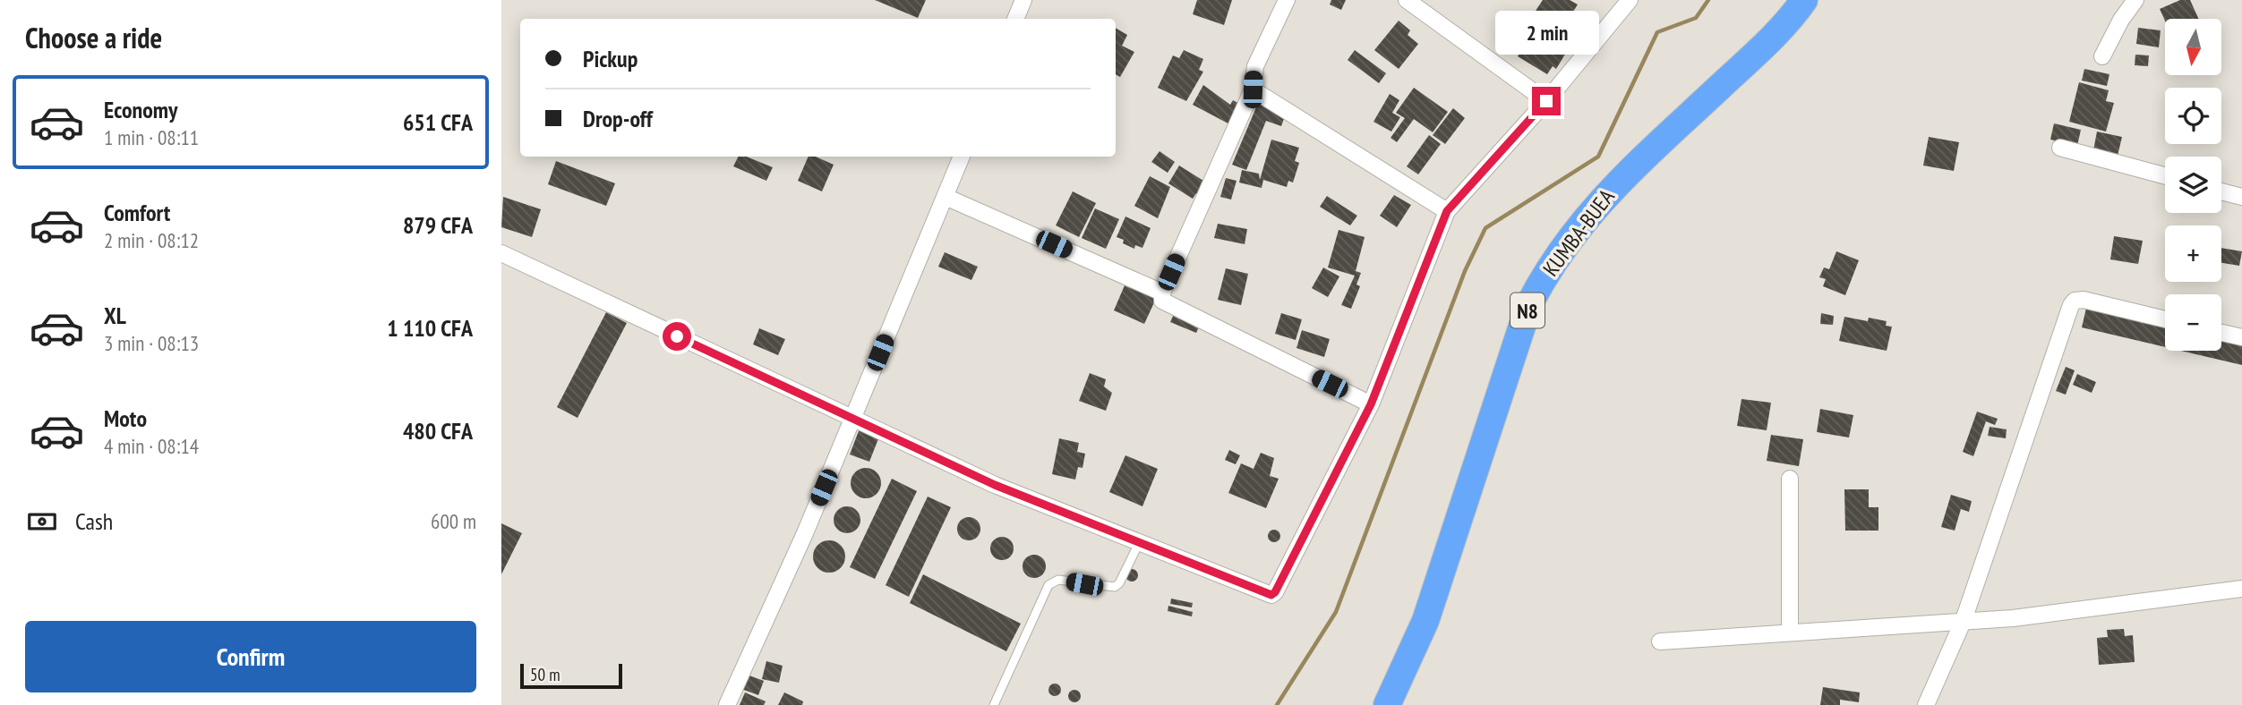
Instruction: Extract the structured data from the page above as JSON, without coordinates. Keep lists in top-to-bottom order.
{
  "streets": {
    "highway": ["KUMBA-BUEA", "N8"]
  },
  "scale_bar": "50 m",
  "north": "bottom",
  "page": {
    "heading": "Choose a ride",
    "bubble": "2 min",
    "map_buttons": ["+", "−"],
    "banner": ["Pickup", "Drop-off"],
    "list": [
      {
        "name": "Economy",
        "note": "1 min · 08:11",
        "value": "651 CFA"
      },
      {
        "name": "Comfort",
        "note": "2 min · 08:12",
        "value": "879 CFA"
      },
      {
        "name": "XL",
        "note": "3 min · 08:13",
        "value": "1 110 CFA"
      },
      {
        "name": "Moto",
        "note": "4 min · 08:14",
        "value": "480 CFA"
      }
    ],
    "pay": ["Cash", "600 m"],
    "buttons": "Confirm",
    "scale": "50 m"
  }
}
